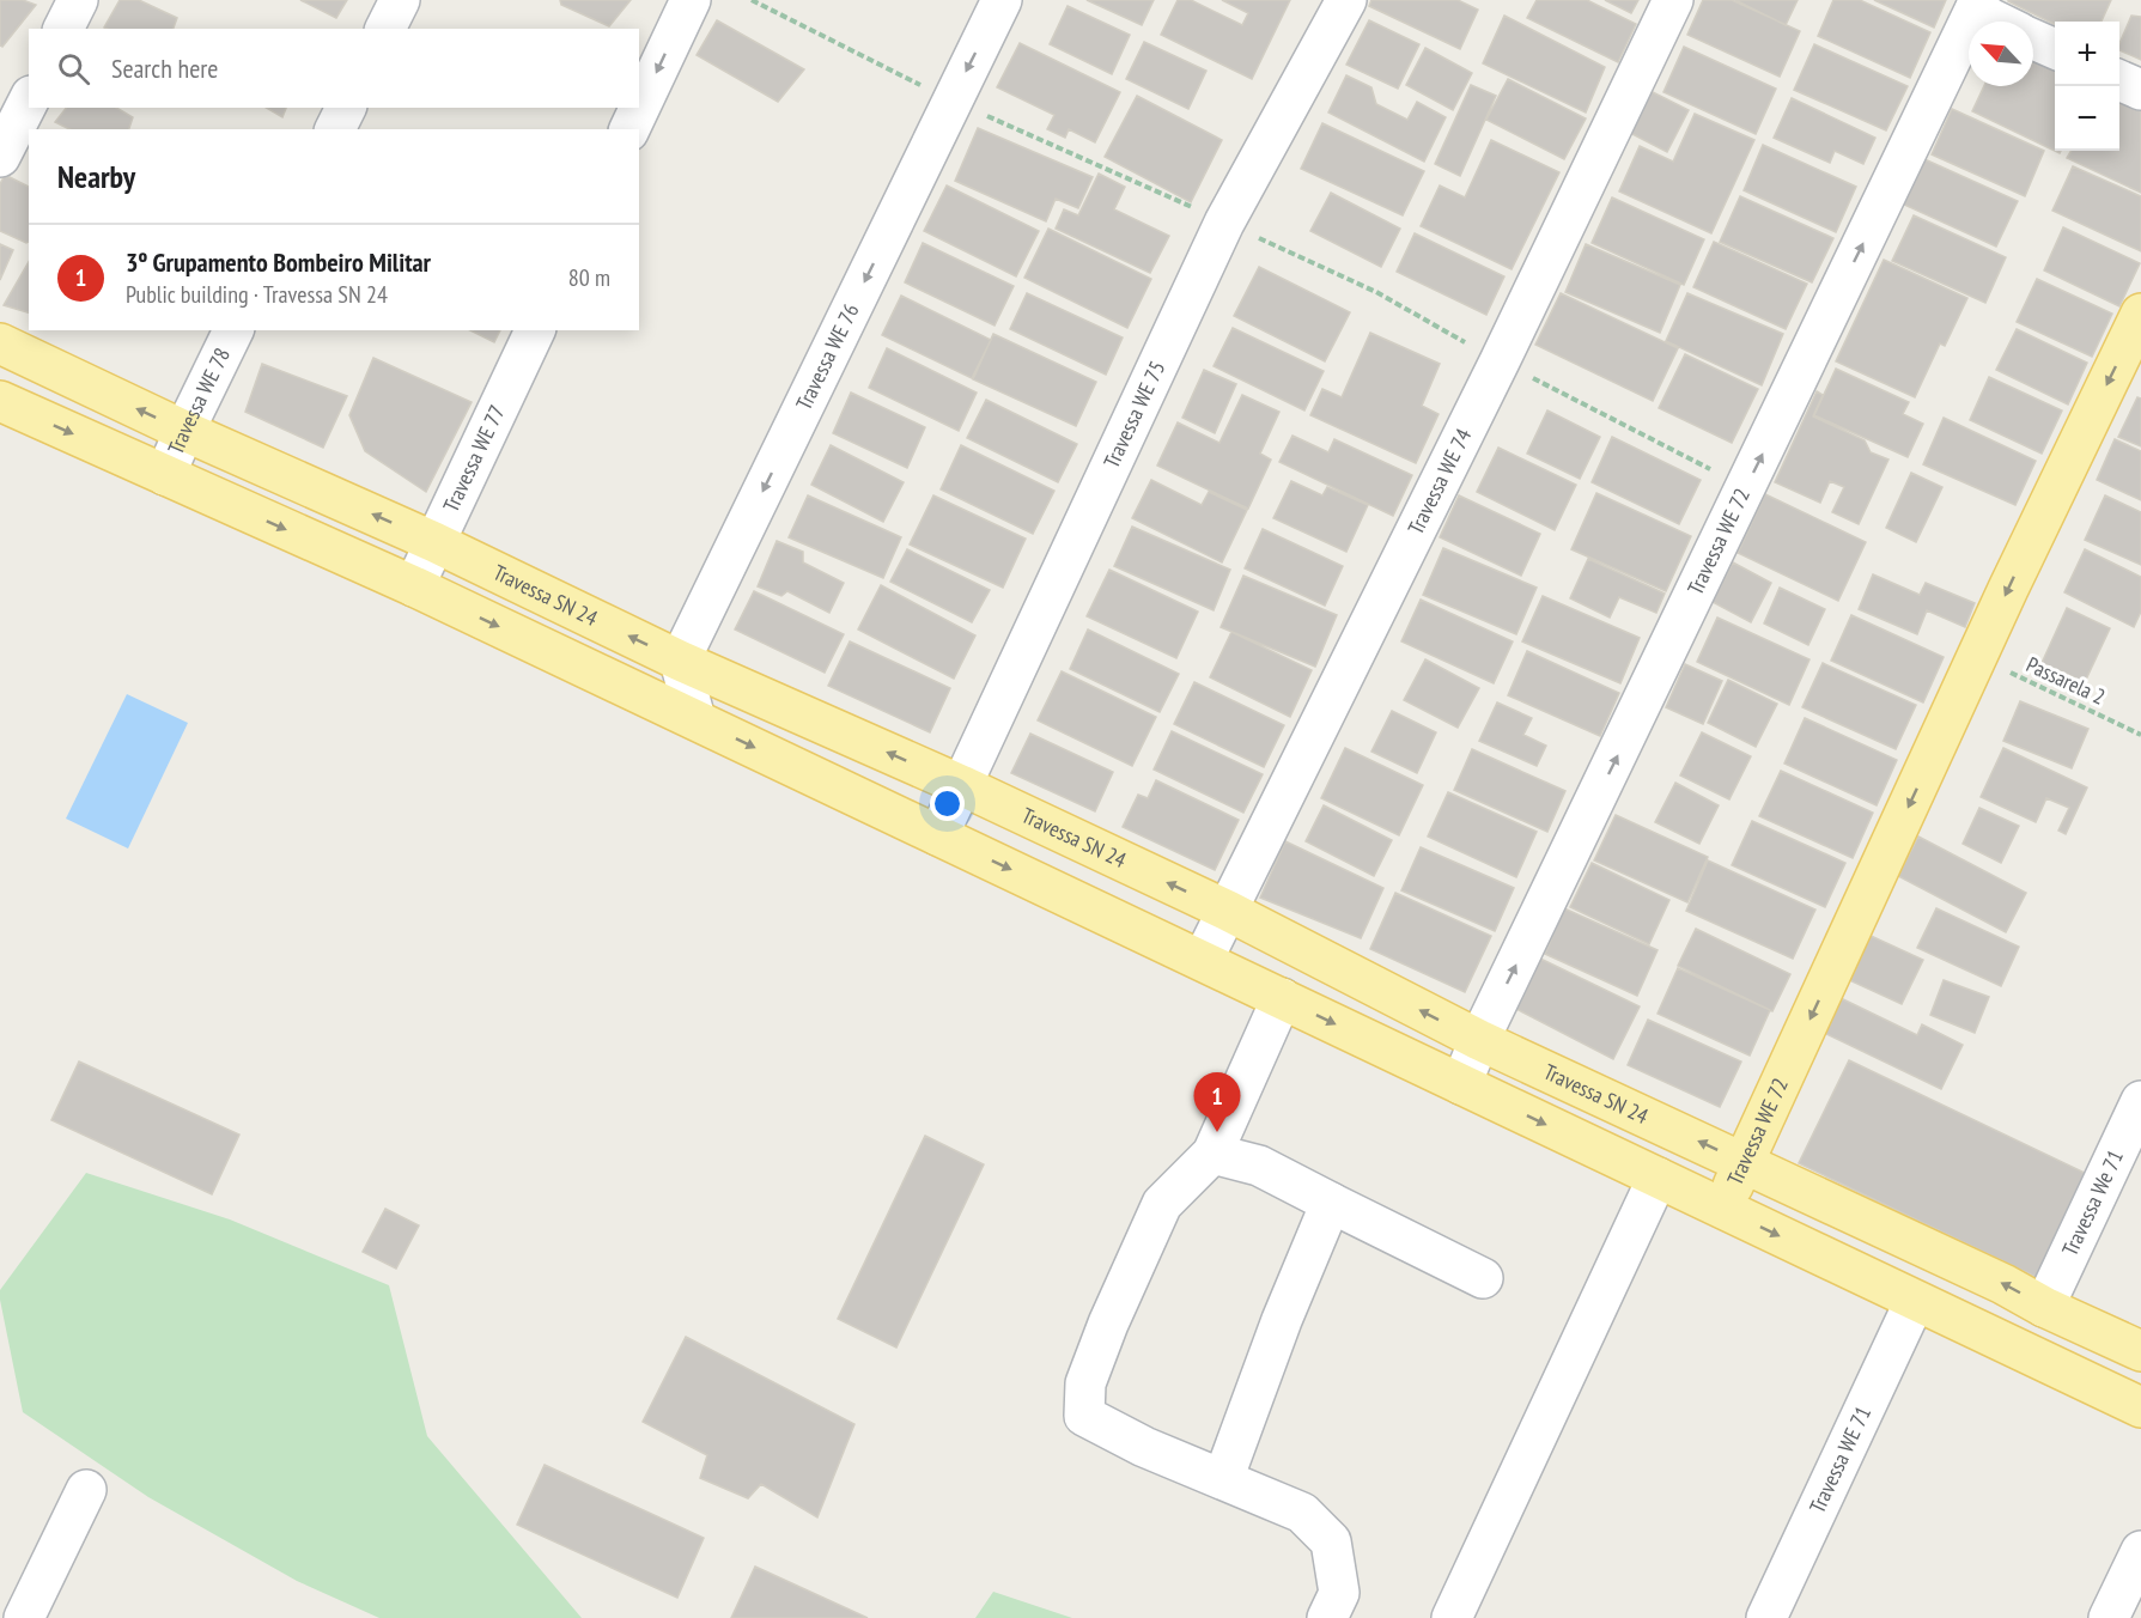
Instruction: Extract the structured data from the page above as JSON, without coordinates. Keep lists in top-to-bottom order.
{
  "streets": {
    "main road": ["Travessa WE 72", "Travessa SN 24"],
    "street": [
      "Travessa WE 76",
      "Travessa WE 78",
      "Travessa WE 75",
      "Travessa WE 77",
      "Travessa WE 74",
      "Travessa We 71",
      "Travessa WE 71"
    ],
    "path": ["Passarela 2"]
  },
  "crossings": [
    ["Travessa WE 76", "Travessa SN 24"],
    ["Travessa WE 78", "Travessa SN 24"],
    ["Travessa WE 75", "Travessa SN 24"],
    ["Travessa WE 77", "Travessa SN 24"],
    ["Travessa WE 74", "Travessa SN 24"],
    ["Travessa WE 72", "Travessa SN 24"],
    ["Travessa WE 72", "Passarela 2"],
    ["Travessa SN 24", "Travessa We 71"]
  ],
  "one_way": ["Travessa WE 76"],
  "north": "top left",
  "page": {
    "map_buttons": ["+", "−"],
    "search": "Search here",
    "heading": "Nearby",
    "list": [
      {
        "mark": "1",
        "name": "3º Grupamento Bombeiro Militar",
        "note": "Public building · Travessa SN 24",
        "value": "80 m"
      }
    ],
    "pins": "1"
  }
}
